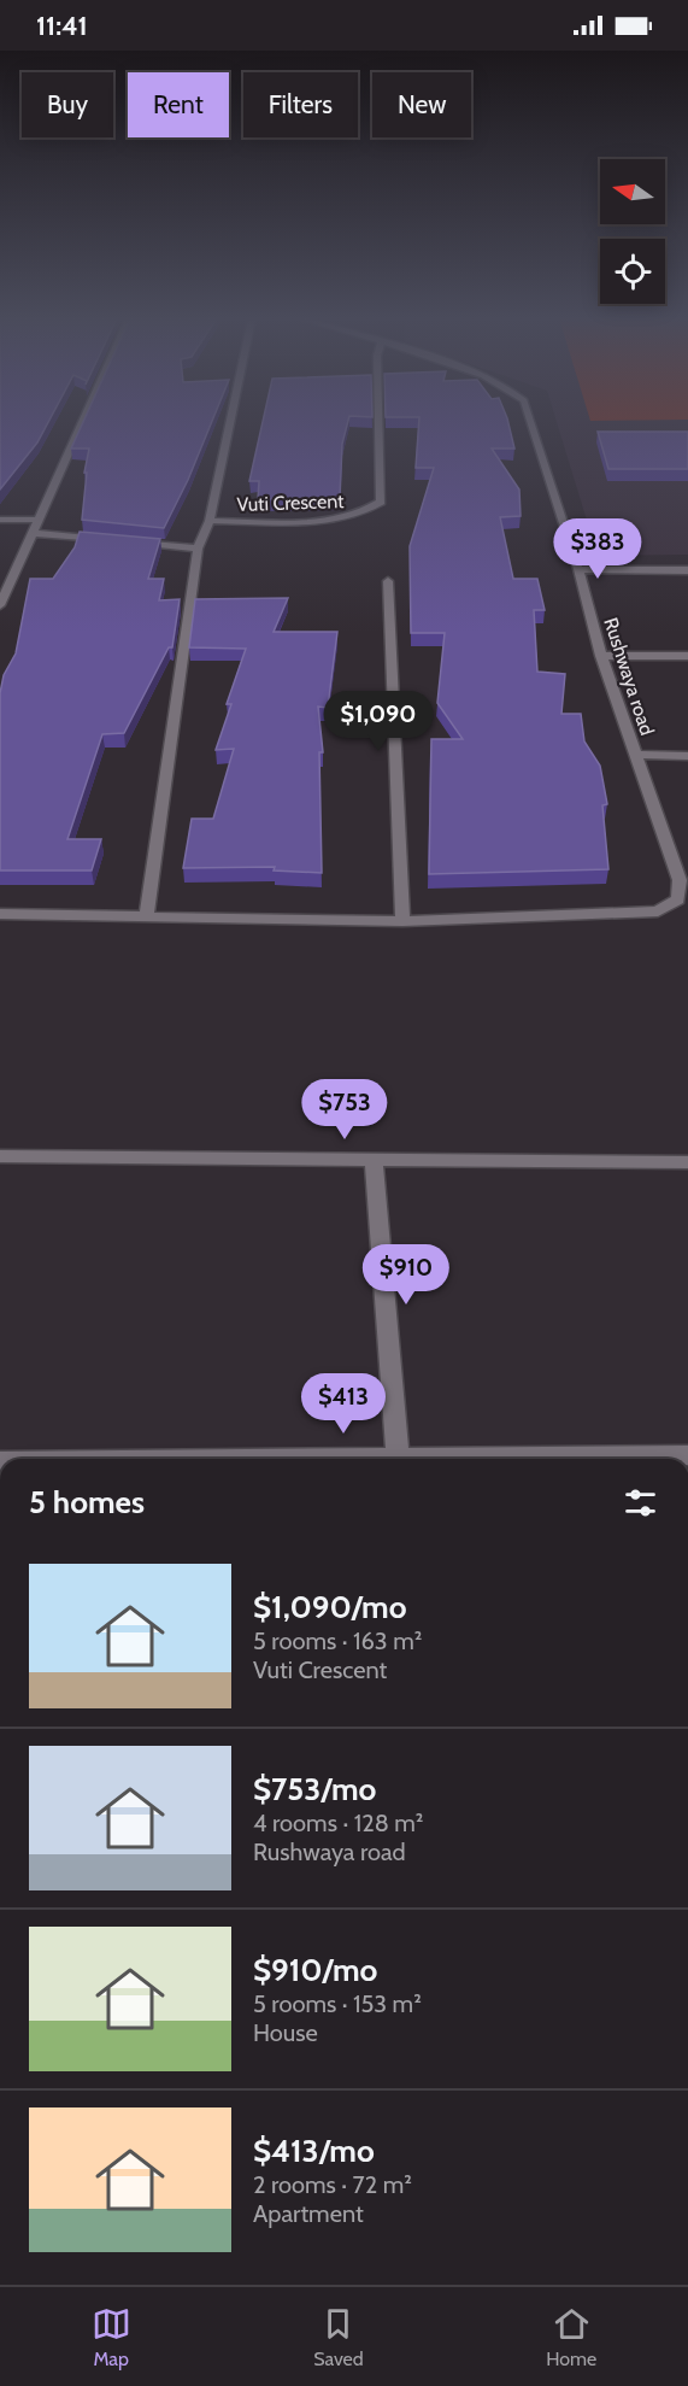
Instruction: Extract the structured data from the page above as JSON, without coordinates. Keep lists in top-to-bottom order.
{
  "streets": {
    "street": ["Vuti Crescent", "Rushwaya road"]
  },
  "north": "left",
  "page": {
    "status": "11:41",
    "chip": [
      "Buy",
      "Rent",
      "Filters",
      "New"
    ],
    "price": [
      "$383",
      "$1,090",
      "$753",
      "$910",
      "$413"
    ],
    "heading": "5 homes",
    "list": [
      {
        "name": "$1,090/mo",
        "note": "5 rooms · 163 m² · Vuti Crescent"
      },
      {
        "name": "$753/mo",
        "note": "4 rooms · 128 m² · Rushwaya road"
      },
      {
        "name": "$910/mo",
        "note": "5 rooms · 153 m² · House"
      },
      {
        "name": "$413/mo",
        "note": "2 rooms · 72 m² · Apartment"
      }
    ],
    "tabs": ["Map", "Saved", "Home"]
  }
}
